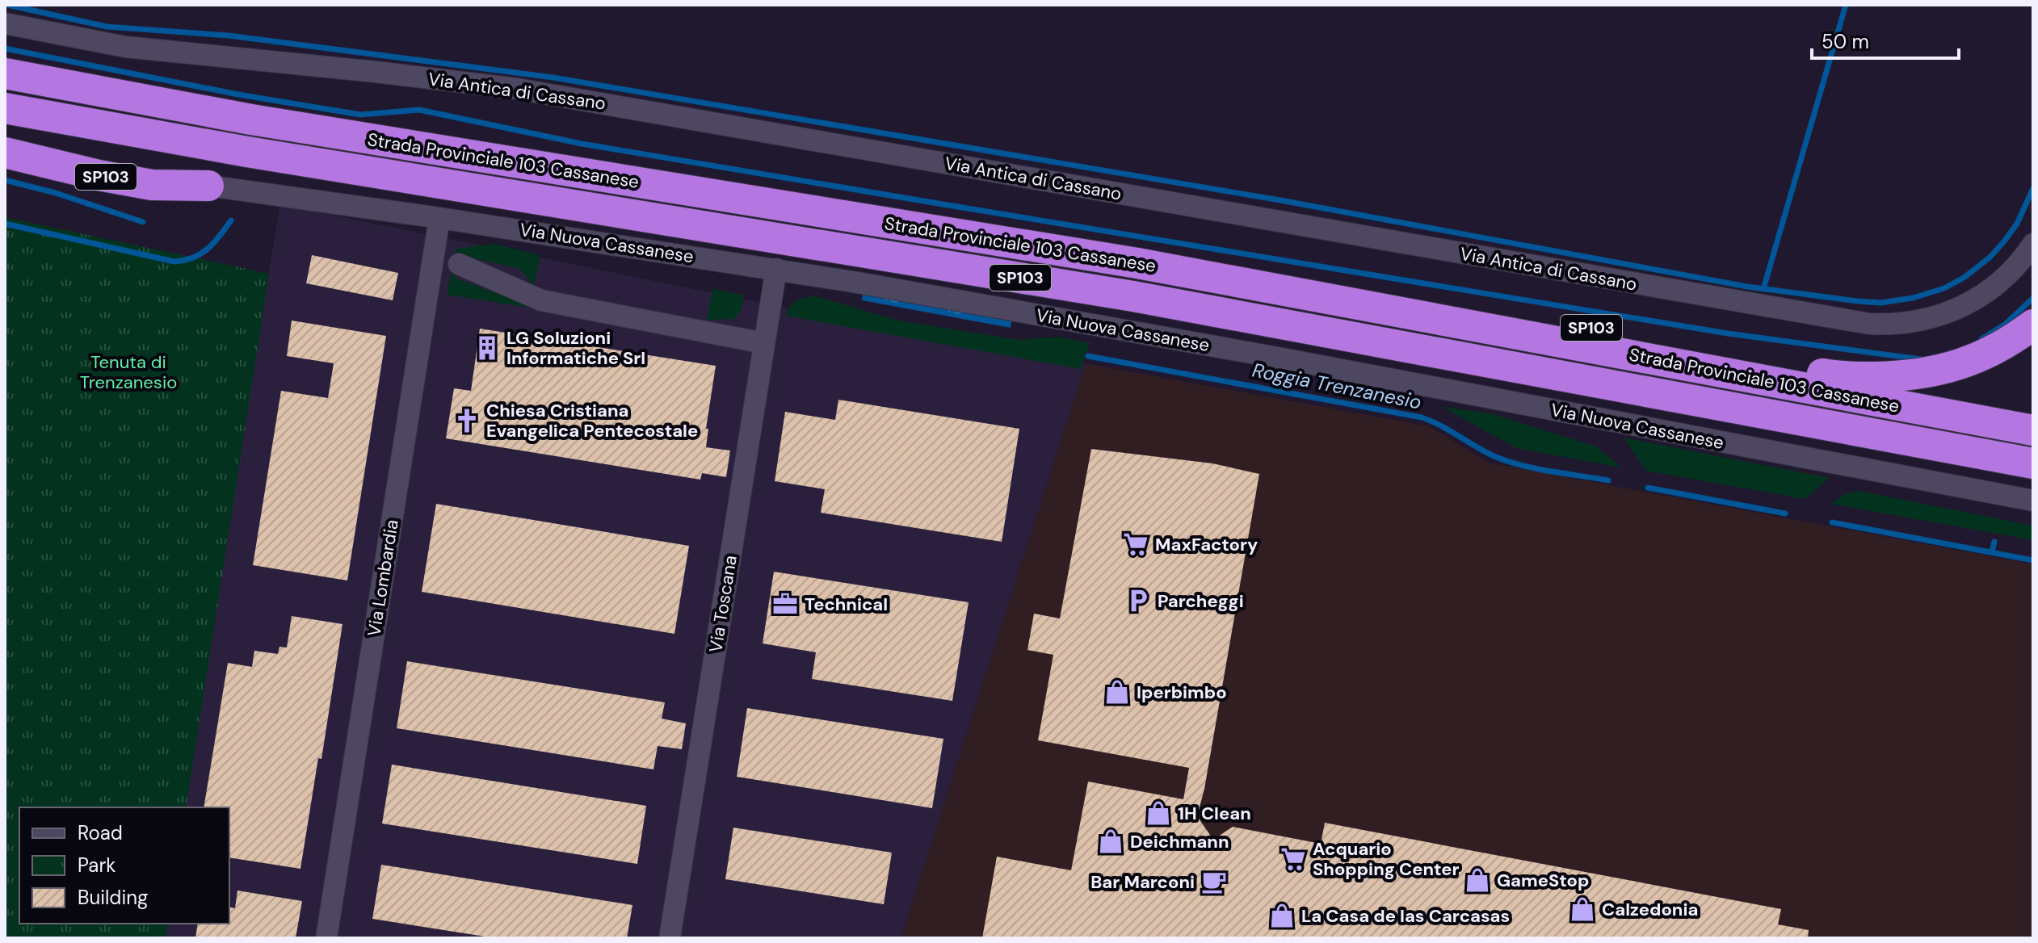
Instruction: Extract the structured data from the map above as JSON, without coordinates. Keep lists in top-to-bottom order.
{
  "streets": {
    "highway": ["Strada Provinciale 103 Cassanese", "SP103"],
    "street": [
      "Via Antica di Cassano",
      "Via Nuova Cassanese",
      "Via Lombardia",
      "Via Toscana"
    ]
  },
  "crossings": [
    ["Strada Provinciale 103 Cassanese", "SP103"],
    ["SP103", "Via Nuova Cassanese"],
    ["Via Nuova Cassanese", "Via Lombardia"],
    ["Via Nuova Cassanese", "Via Toscana"]
  ],
  "water": ["Roggia Trenzanesio"],
  "parks": ["Tenuta di Trenzanesio"],
  "places": {
    "building": ["LG Soluzioni Informatiche Srl"],
    "church": ["Chiesa Cristiana Evangelica Pentecostale"],
    "supermarket": ["MaxFactory", "Acquario Shopping Center"],
    "parking": ["Parcheggi"],
    "office": ["Technical"],
    "shop": [
      "Iperbimbo",
      "1H Clean",
      "Deichmann",
      "GameStop",
      "Calzedonia",
      "La Casa de las Carcasas"
    ],
    "cafe": ["Bar Marconi"]
  },
  "legend": ["Road", "Park", "Building"],
  "scale_bar": "50 m"
}
